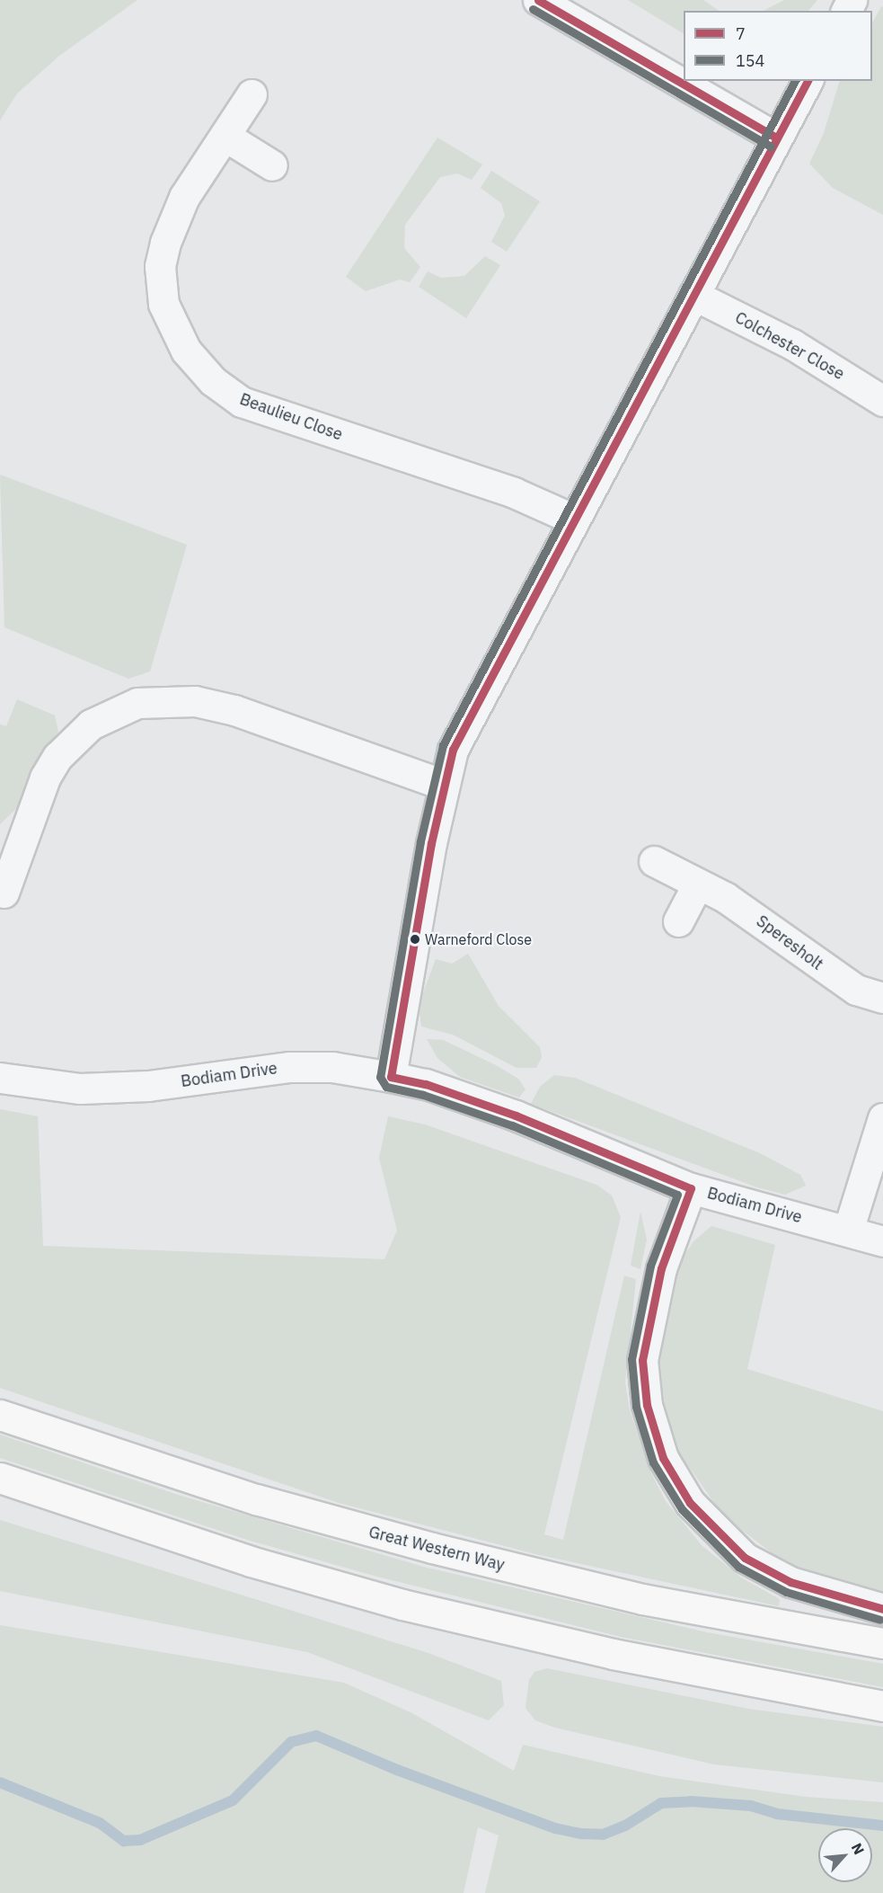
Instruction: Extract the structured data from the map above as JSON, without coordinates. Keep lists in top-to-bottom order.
{
  "streets": {
    "main road": ["Great Western Way"],
    "street": [
      "Colchester Close",
      "Beaulieu Close",
      "Speresholt",
      "Bodiam Drive"
    ]
  },
  "places": ["Warneford Close"],
  "lines": ["transit line 7", "transit line 154"],
  "legend": ["7", "154"],
  "north": "top right"
}
